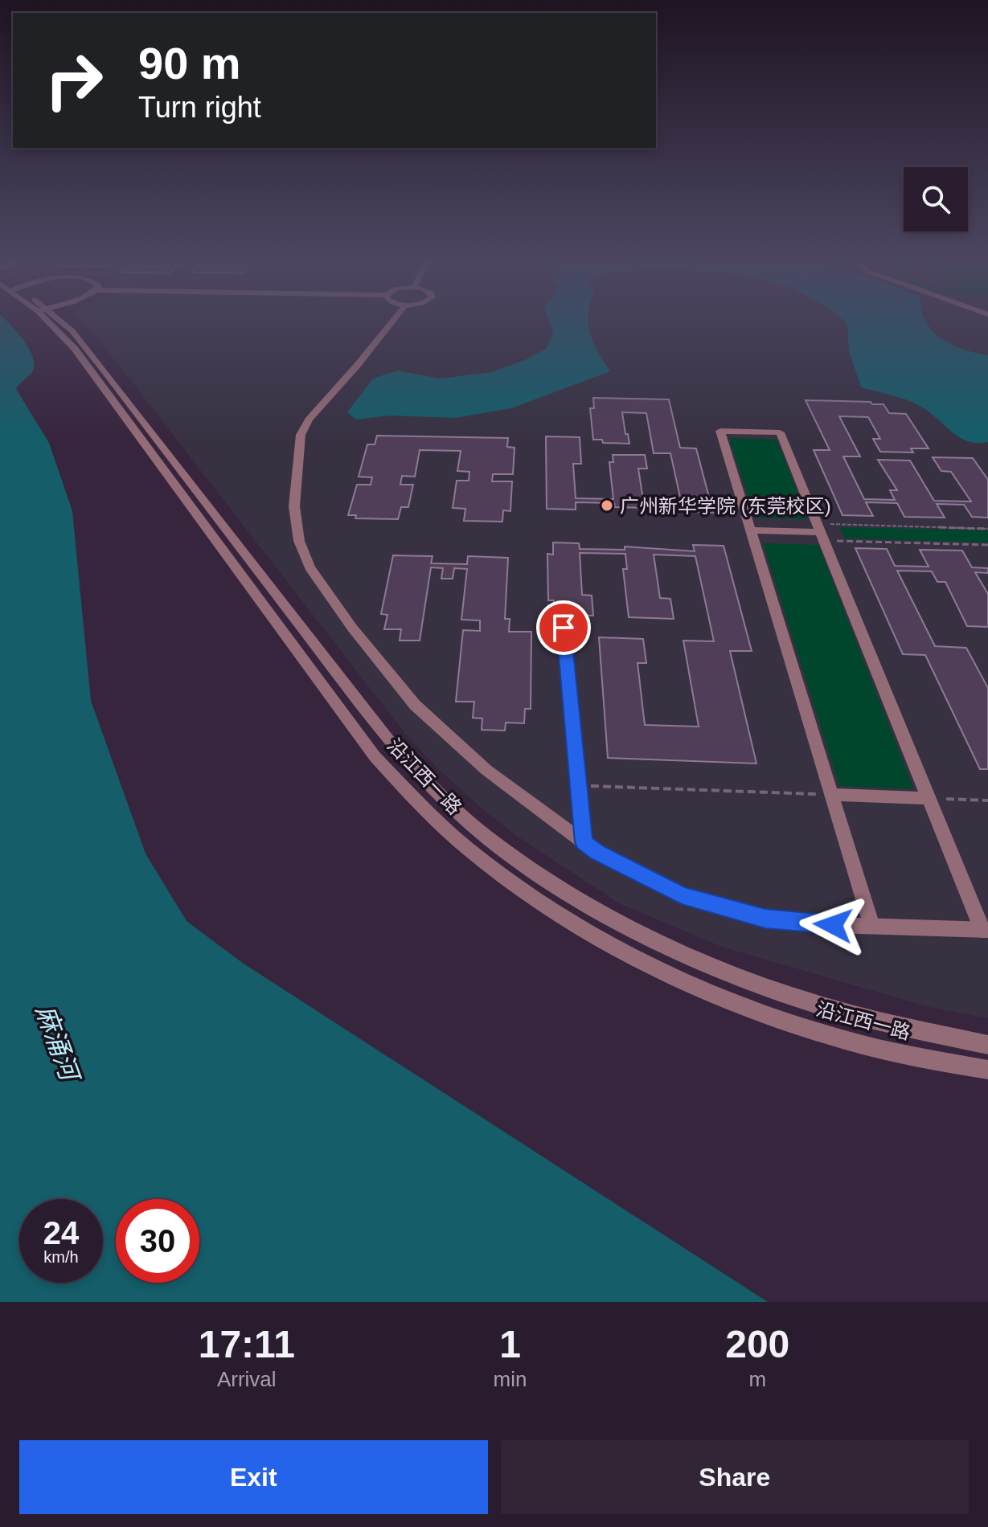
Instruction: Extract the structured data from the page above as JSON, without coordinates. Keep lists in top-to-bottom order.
{
  "streets": {
    "street": ["沿江西一路"]
  },
  "water": ["麻涌河"],
  "places": ["广州新华学院 (东莞校区)"],
  "page": {
    "turn": ["90 m", "Turn right"],
    "speed": "24 km/h",
    "limit": "30",
    "eta": [
      "17:11",
      "Arrival",
      "1",
      "min",
      "200",
      "m"
    ],
    "buttons": ["Exit", "Share"]
  }
}
